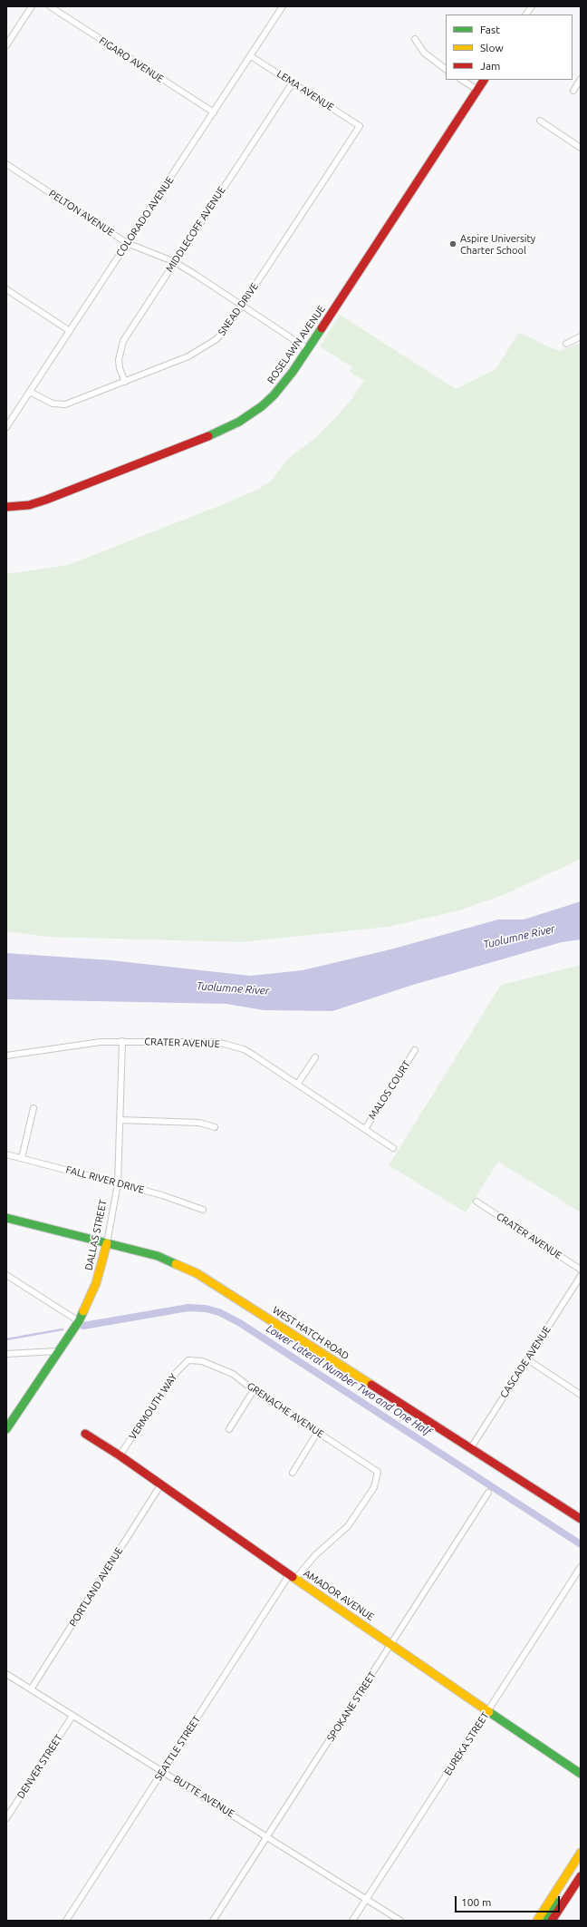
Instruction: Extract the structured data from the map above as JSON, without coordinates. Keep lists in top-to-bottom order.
{
  "streets": {
    "street": [
      "FIGARO AVENUE",
      "LEMA AVENUE",
      "PELTON AVENUE",
      "COLORADO AVENUE",
      "MIDDLECOFF AVENUE",
      "SNEAD DRIVE",
      "ROSELAWN AVENUE",
      "CRATER AVENUE",
      "MALOS COURT",
      "FALL RIVER DRIVE",
      "DALLAS STREET",
      "WEST HATCH ROAD",
      "CASCADE AVENUE",
      "VERMOUTH WAY",
      "GRENACHE AVENUE",
      "PORTLAND AVENUE",
      "AMADOR AVENUE",
      "SPOKANE STREET",
      "EUREKA STREET",
      "SEATTLE STREET",
      "DENVER STREET",
      "BUTTE AVENUE"
    ]
  },
  "crossings": [
    ["FIGARO AVENUE", "COLORADO AVENUE"],
    ["LEMA AVENUE", "COLORADO AVENUE"],
    ["LEMA AVENUE", "MIDDLECOFF AVENUE"],
    ["LEMA AVENUE", "SNEAD DRIVE"],
    ["PELTON AVENUE", "COLORADO AVENUE"],
    ["PELTON AVENUE", "MIDDLECOFF AVENUE"],
    ["PELTON AVENUE", "SNEAD DRIVE"],
    ["PELTON AVENUE", "ROSELAWN AVENUE"],
    ["COLORADO AVENUE", "SNEAD DRIVE"],
    ["MIDDLECOFF AVENUE", "SNEAD DRIVE"],
    ["CRATER AVENUE", "MALOS COURT"],
    ["CRATER AVENUE", "DALLAS STREET"],
    ["FALL RIVER DRIVE", "DALLAS STREET"],
    ["DALLAS STREET", "WEST HATCH ROAD"],
    ["WEST HATCH ROAD", "CASCADE AVENUE"],
    ["VERMOUTH WAY", "GRENACHE AVENUE"],
    ["VERMOUTH WAY", "AMADOR AVENUE"],
    ["GRENACHE AVENUE", "SEATTLE STREET"],
    ["PORTLAND AVENUE", "AMADOR AVENUE"],
    ["PORTLAND AVENUE", "BUTTE AVENUE"],
    ["AMADOR AVENUE", "SPOKANE STREET"],
    ["AMADOR AVENUE", "EUREKA STREET"],
    ["AMADOR AVENUE", "SEATTLE STREET"],
    ["SPOKANE STREET", "BUTTE AVENUE"],
    ["EUREKA STREET", "BUTTE AVENUE"],
    ["SEATTLE STREET", "BUTTE AVENUE"],
    ["DENVER STREET", "BUTTE AVENUE"]
  ],
  "water": ["Tuolumne River", "Lower Lateral Number Two and One Half"],
  "places": ["Aspire University Charter School"],
  "legend": ["Fast", "Slow", "Jam"],
  "scale_bar": "100 m"
}
